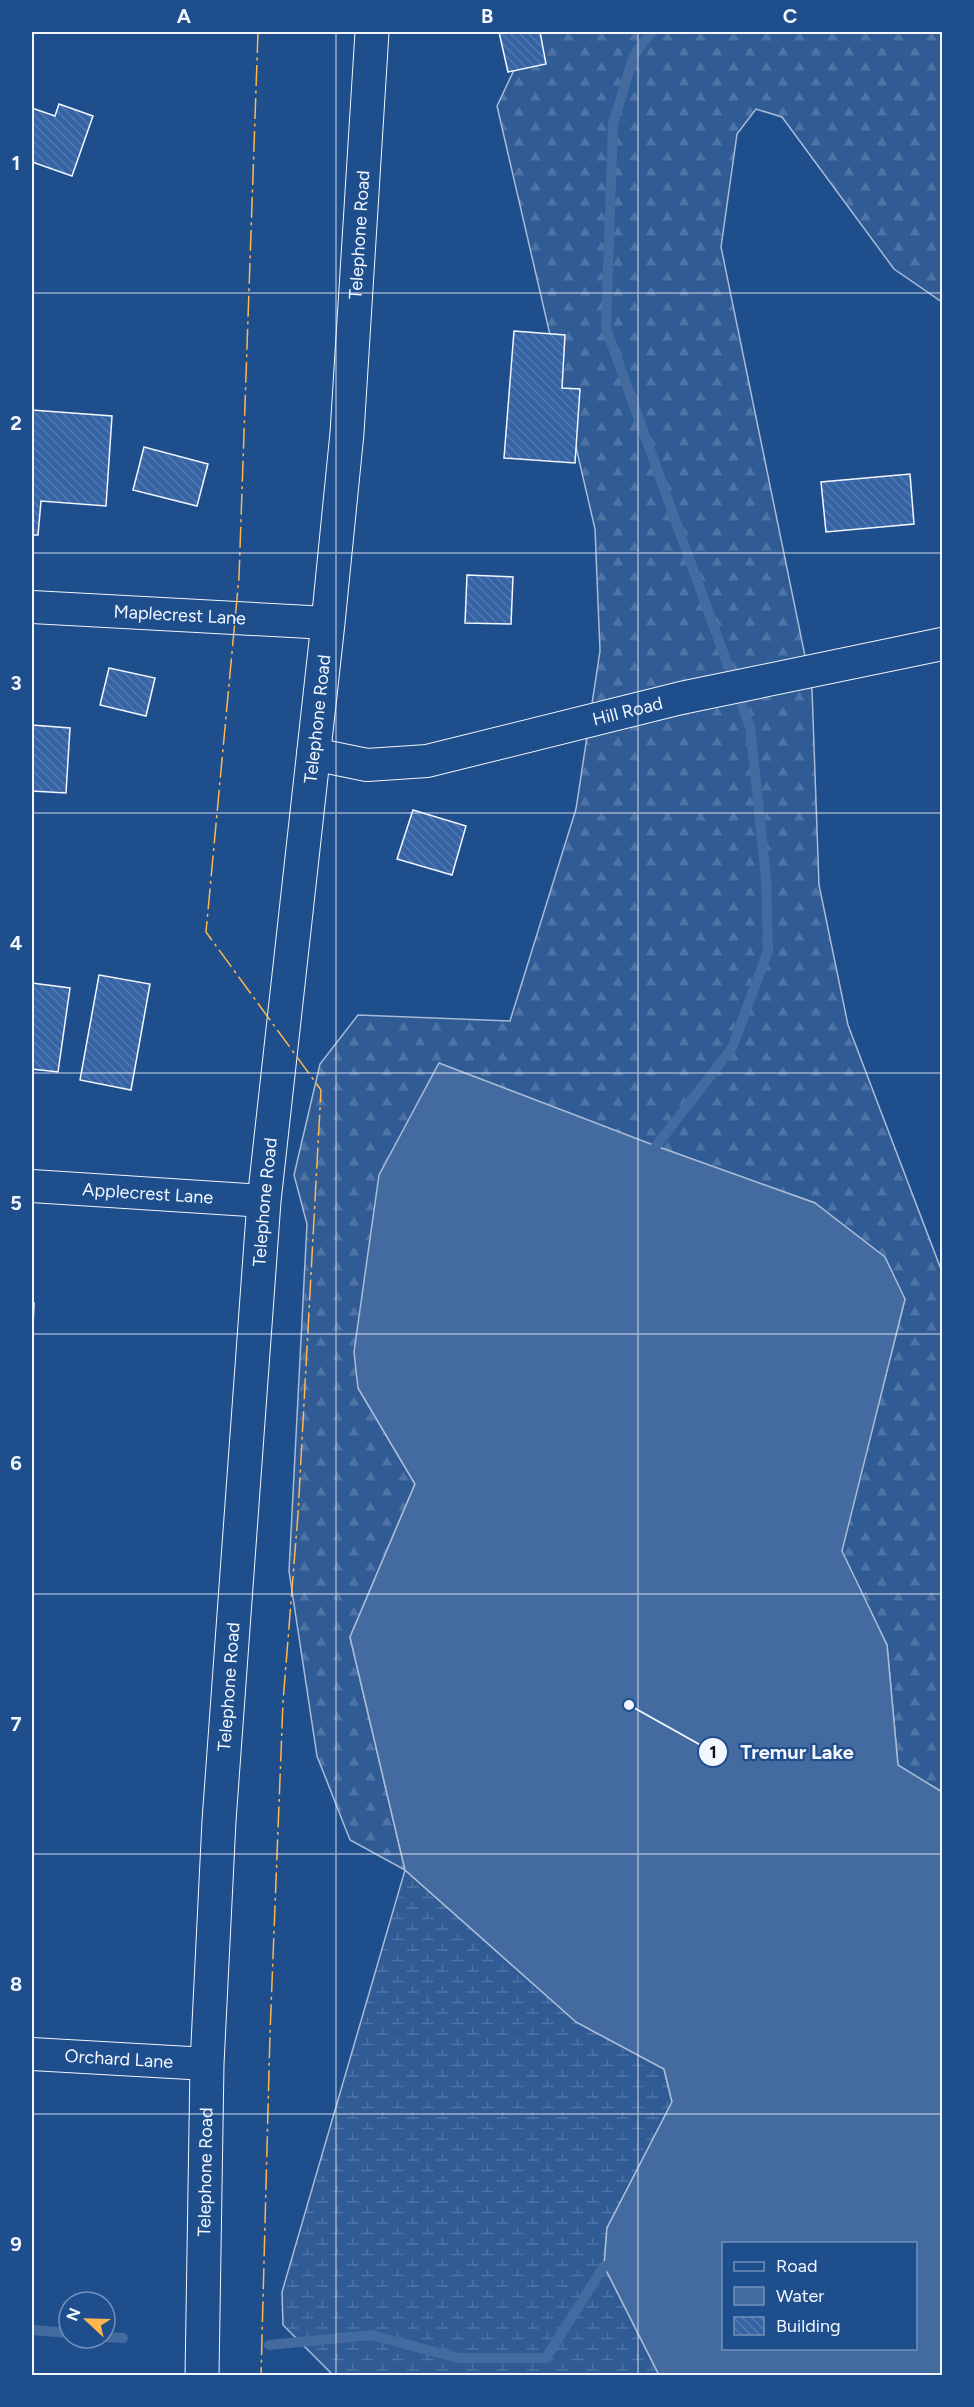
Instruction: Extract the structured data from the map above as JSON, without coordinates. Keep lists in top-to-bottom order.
{
  "streets": {
    "street": [
      "Telephone Road",
      "Maplecrest Lane",
      "Hill Road",
      "Applecrest Lane",
      "Orchard Lane"
    ]
  },
  "crossings": [
    ["Telephone Road", "Maplecrest Lane"],
    ["Telephone Road", "Hill Road"],
    ["Telephone Road", "Applecrest Lane"],
    ["Telephone Road", "Orchard Lane"]
  ],
  "places": ["Tremur Lake"],
  "legend": ["Road", "Water", "Building"],
  "north": "left",
  "grid": {
    "columns": ["A", "B", "C"],
    "rows": [
      "1",
      "2",
      "3",
      "4",
      "5",
      "6",
      "7",
      "8",
      "9"
    ]
  }
}
